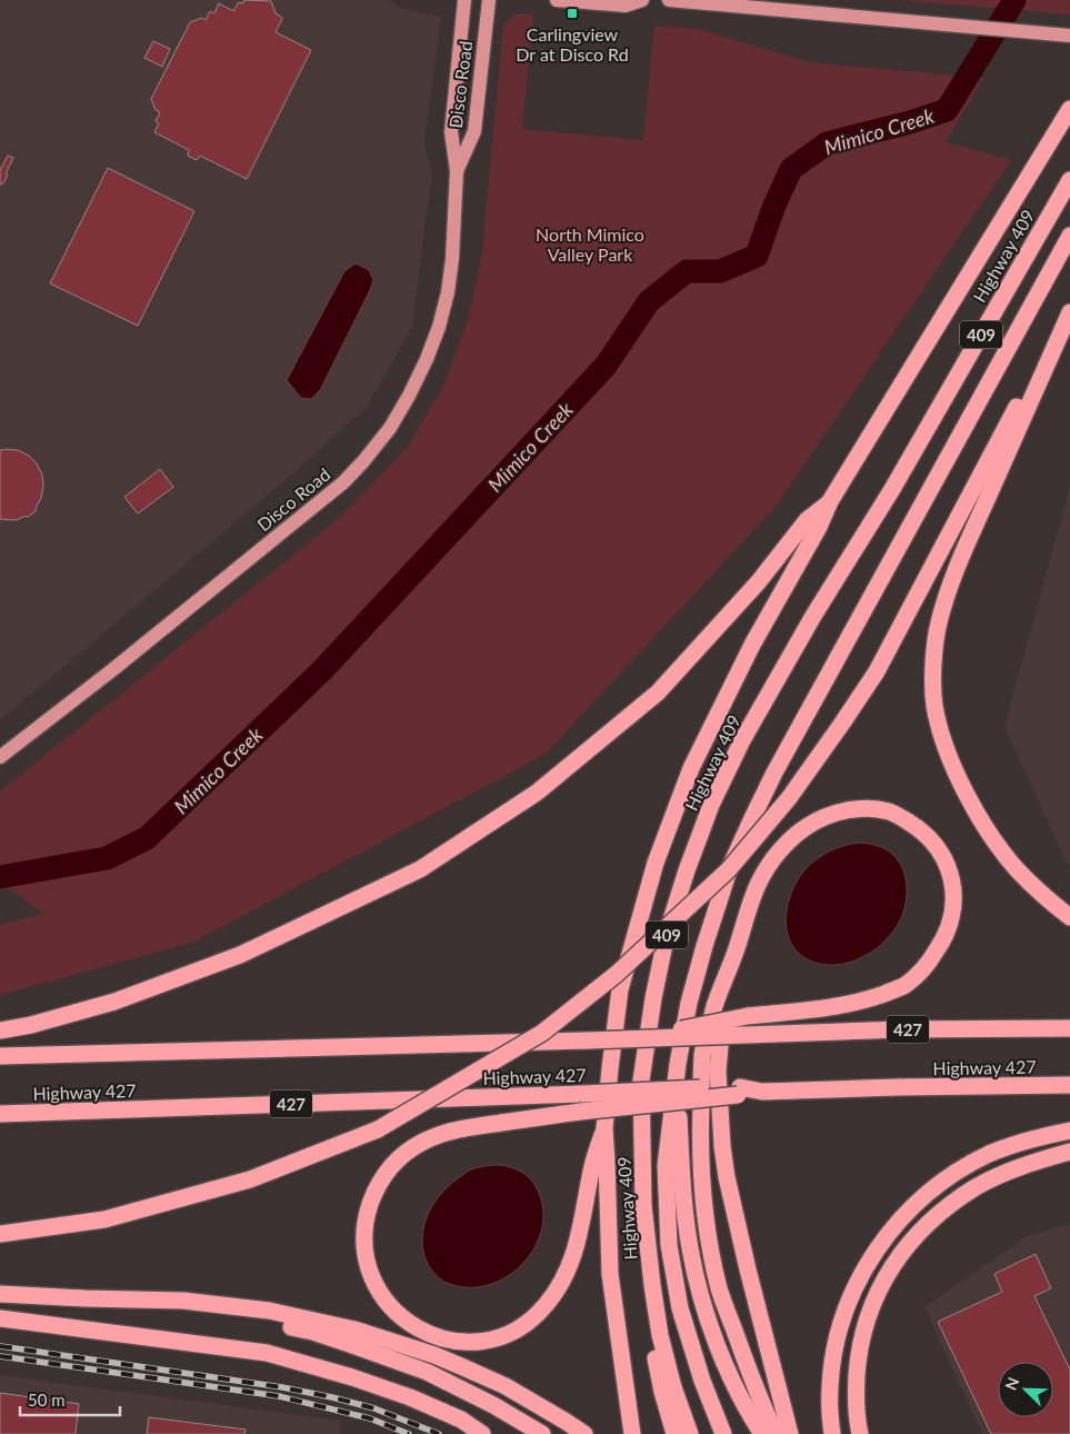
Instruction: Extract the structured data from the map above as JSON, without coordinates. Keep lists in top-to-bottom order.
{
  "streets": {
    "highway": [
      "Highway 409",
      "409",
      "427",
      "Highway 427"
    ],
    "main road": ["Disco Road"]
  },
  "water": ["Mimico Creek"],
  "parks": ["North Mimico Valley Park"],
  "places": {
    "transit": ["Carlingview Dr at Disco Rd"]
  },
  "scale_bar": "50 m",
  "north": "top left"
}
